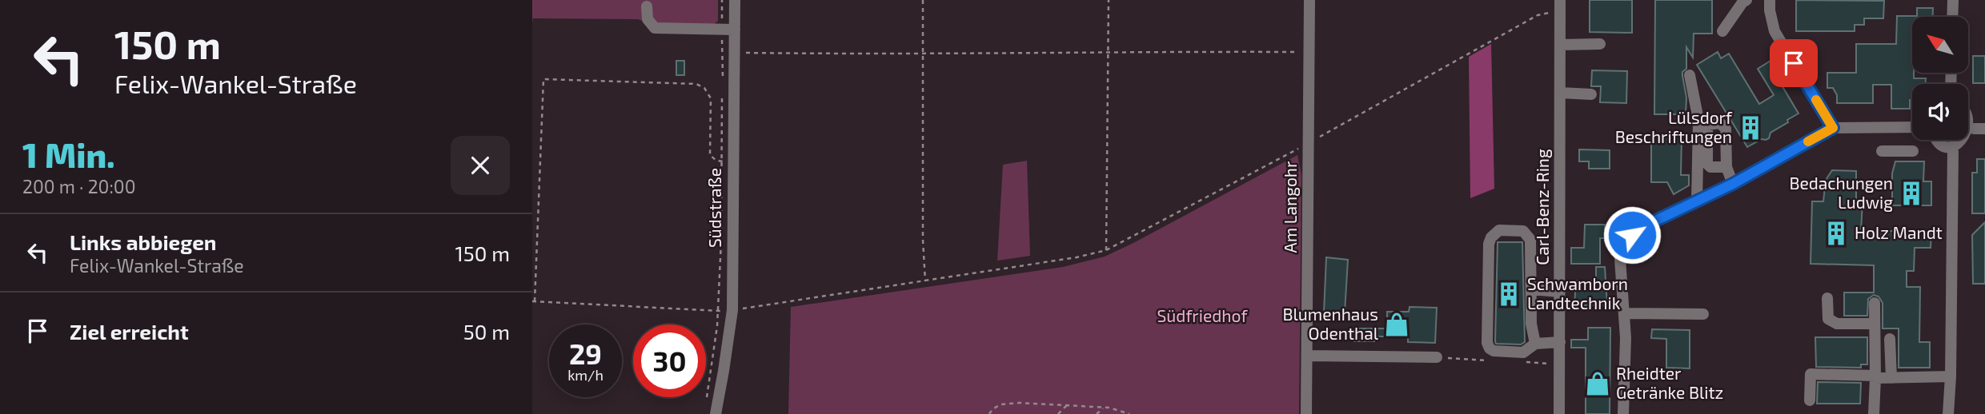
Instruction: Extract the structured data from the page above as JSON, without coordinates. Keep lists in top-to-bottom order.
{
  "streets": {
    "street": ["Am Langohr", "Carl-Benz-Ring", "Südstraße"]
  },
  "parks": ["Südfriedhof"],
  "places": {
    "building": [
      "Lülsdorf Beschriftungen",
      "Bedachungen Ludwig",
      "Holz Mandt",
      "Schwamborn Landtechnik"
    ],
    "shop": ["Blumenhaus Odenthal", "Rheidter Getränke Blitz"]
  },
  "north": "top left",
  "page": {
    "turn": ["150 m", "Felix-Wankel-Straße"],
    "heading": ["1 Min.", "200 m · 20:00"],
    "list": [
      {
        "name": "Links abbiegen",
        "note": "Felix-Wankel-Straße",
        "value": "150 m"
      },
      {
        "name": "Ziel erreicht",
        "value": "50 m"
      }
    ],
    "speed": "29 km/h",
    "limit": "30"
  }
}
